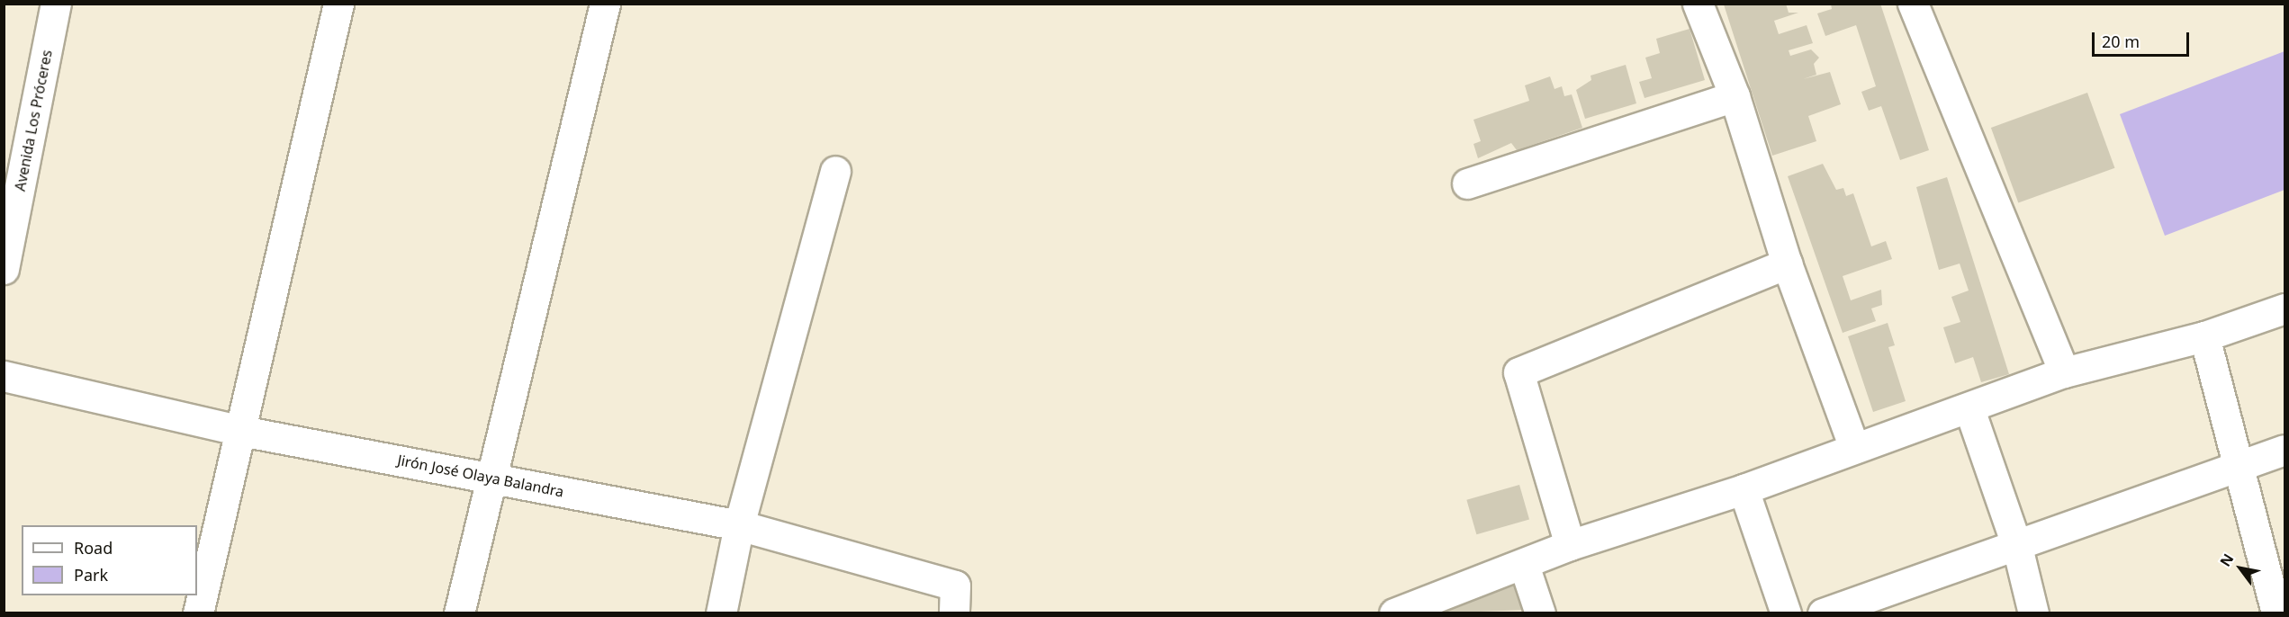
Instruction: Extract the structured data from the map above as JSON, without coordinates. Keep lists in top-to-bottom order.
{
  "streets": {
    "street": ["Avenida Los Próceres", "Jirón José Olaya Balandra"]
  },
  "legend": ["Road", "Park"],
  "scale_bar": "20 m",
  "north": "top left"
}
